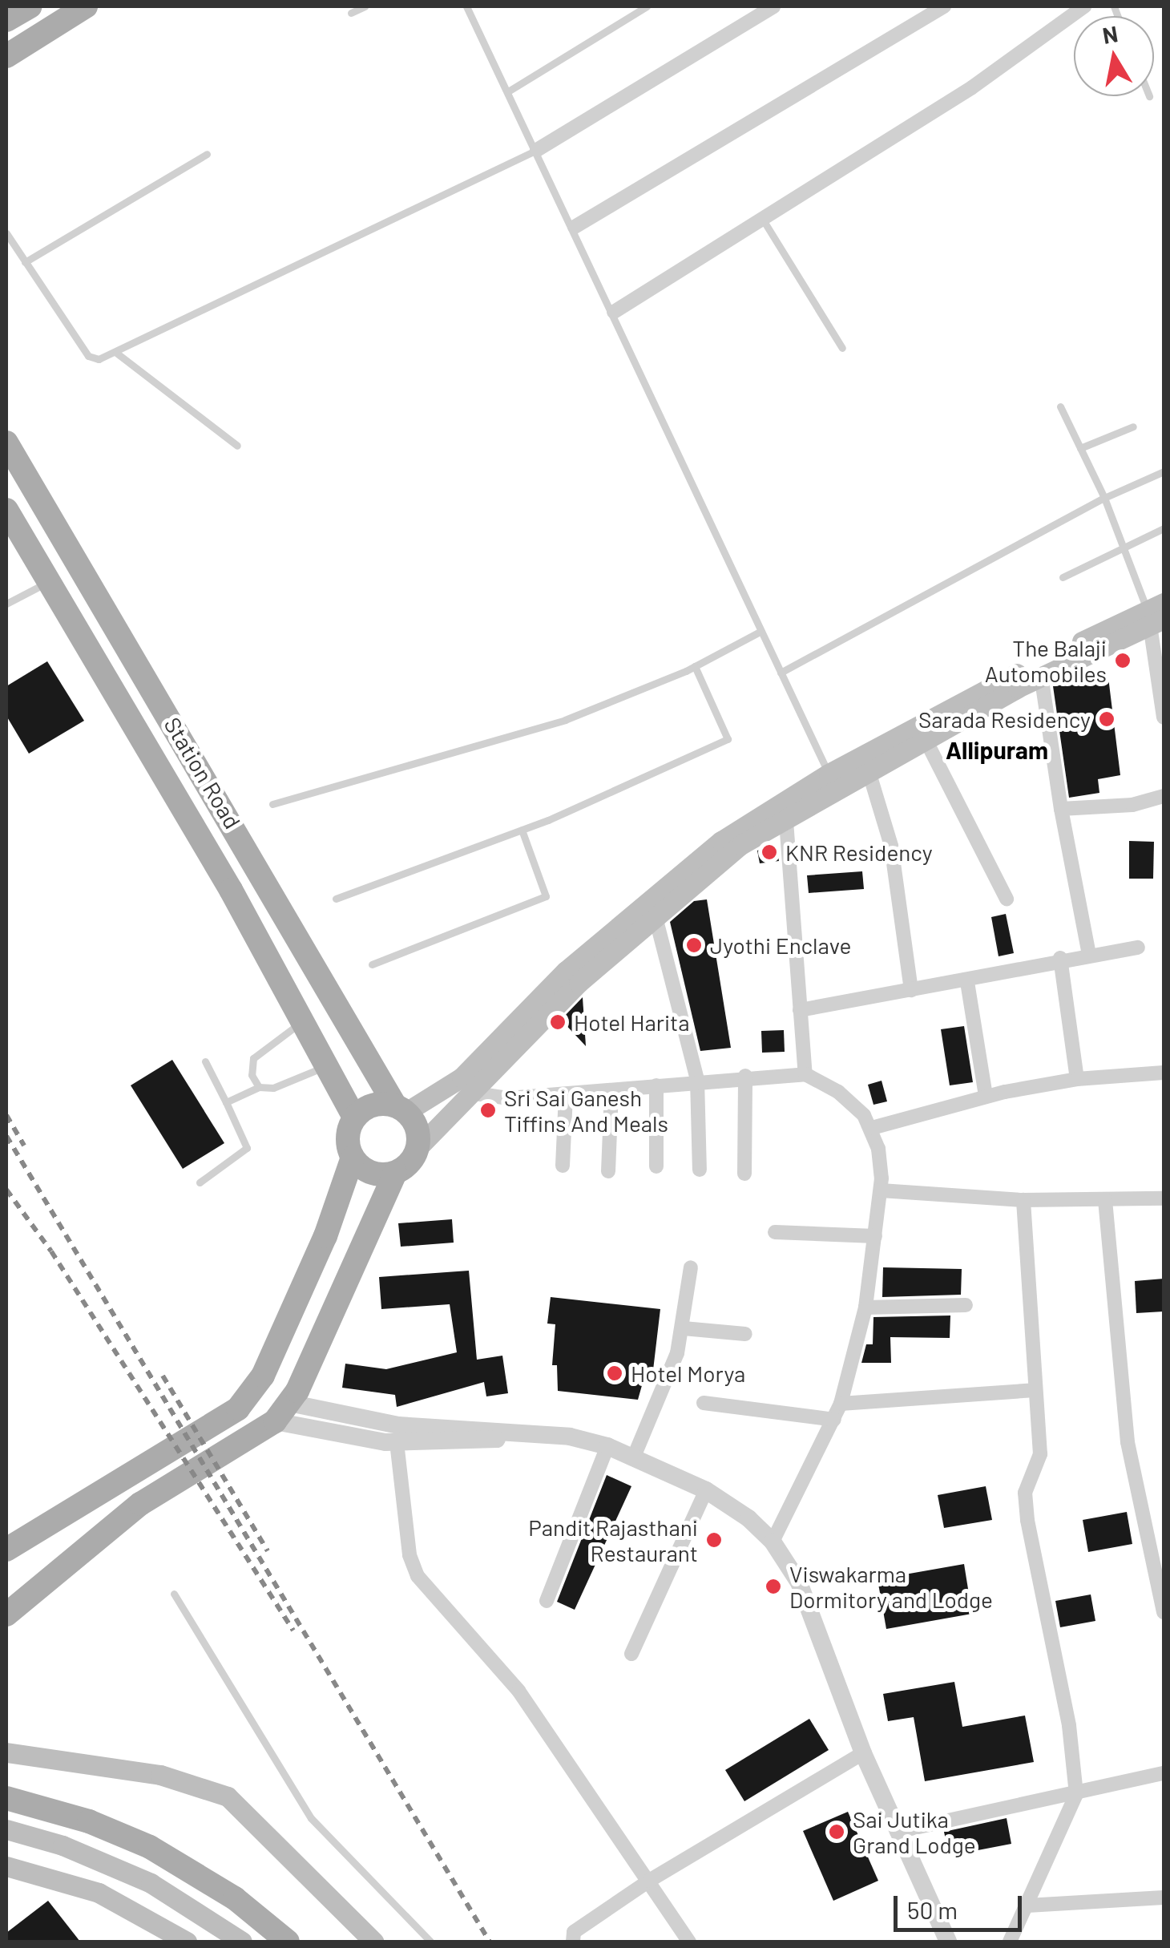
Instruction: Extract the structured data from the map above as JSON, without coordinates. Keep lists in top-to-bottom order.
{
  "streets": {
    "main road": ["Station Road"]
  },
  "districts": ["Allipuram"],
  "places": [
    "The Balaji Automobiles",
    "Sarada Residency",
    "KNR Residency",
    "Jyothi Enclave",
    "Hotel Harita",
    "Sri Sai Ganesh Tiffins And Meals",
    "Hotel Morya",
    "Pandit Rajasthani Restaurant",
    "Viswakarma Dormitory and Lodge",
    "Sai Jutika Grand Lodge"
  ],
  "scale_bar": "50 m",
  "north": "top"
}
